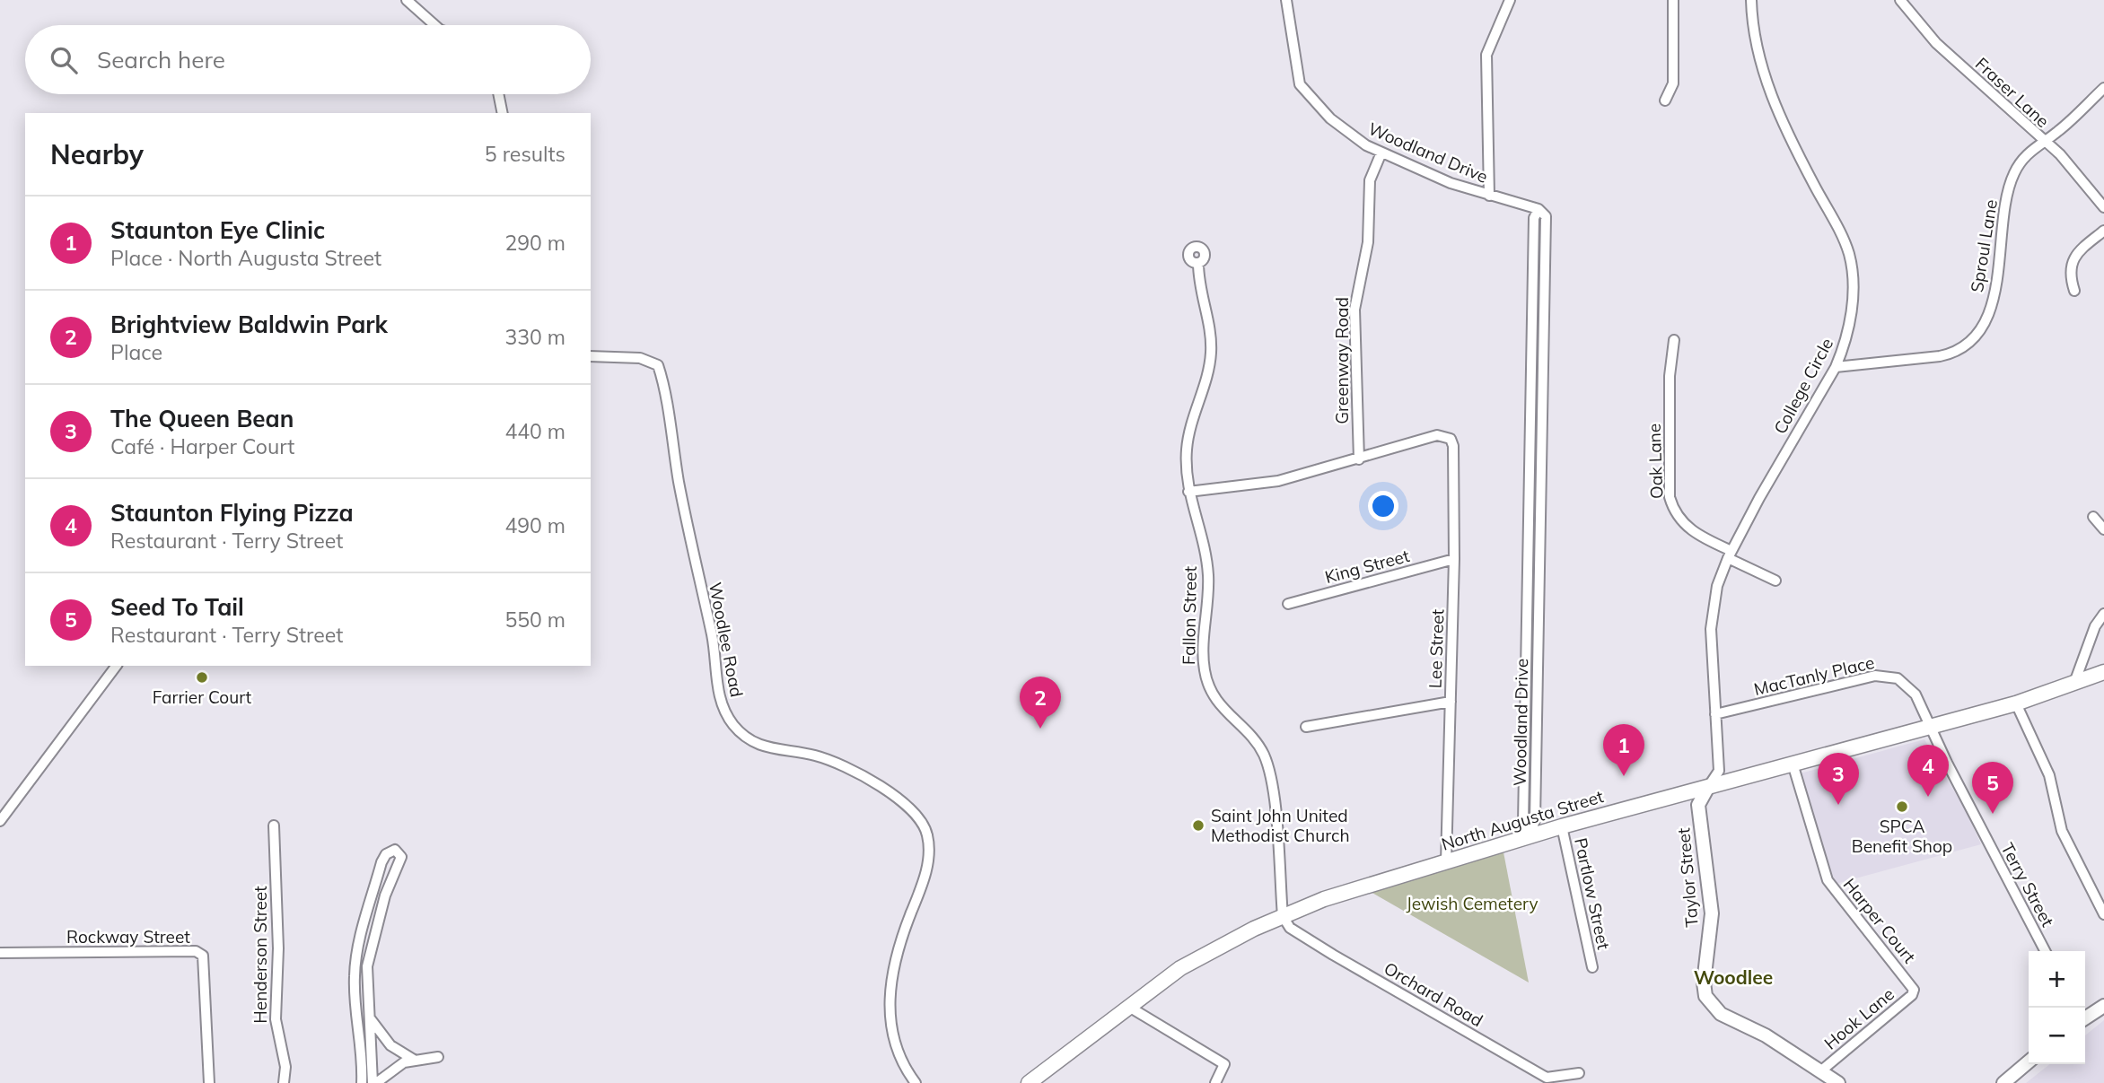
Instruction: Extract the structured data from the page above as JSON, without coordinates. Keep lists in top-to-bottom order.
{
  "streets": {
    "main road": ["North Augusta Street"],
    "street": [
      "Fraser Lane",
      "Woodland Drive",
      "Sproul Lane",
      "Greenway Road",
      "College Circle",
      "Oak Lane",
      "King Street",
      "Fallon Street",
      "Woodlee Road",
      "Lee Street",
      "MacTanly Place",
      "Taylor Street",
      "Terry Street",
      "Partlow Street",
      "Harper Court",
      "Rockway Street",
      "Henderson Street",
      "Orchard Road",
      "Hook Lane"
    ]
  },
  "crossings": [
    ["Fraser Lane", "Sproul Lane"],
    ["Woodland Drive", "Greenway Road"],
    ["Woodland Drive", "North Augusta Street"],
    ["Sproul Lane", "College Circle"],
    ["Greenway Road", "Lee Street"],
    ["College Circle", "Oak Lane"],
    ["College Circle", "MacTanly Place"],
    ["College Circle", "North Augusta Street"],
    ["College Circle", "Taylor Street"],
    ["King Street", "Lee Street"],
    ["Fallon Street", "North Augusta Street"],
    ["Fallon Street", "Orchard Road"],
    ["Lee Street", "North Augusta Street"],
    ["MacTanly Place", "North Augusta Street"],
    ["MacTanly Place", "Terry Street"],
    ["North Augusta Street", "Taylor Street"],
    ["North Augusta Street", "Terry Street"],
    ["North Augusta Street", "Partlow Street"],
    ["North Augusta Street", "Harper Court"],
    ["North Augusta Street", "Orchard Road"],
    ["Taylor Street", "Hook Lane"],
    ["Harper Court", "Hook Lane"]
  ],
  "districts": ["Woodlee"],
  "parks": ["Jewish Cemetery"],
  "places": ["Farrier Court", "SPCA Benefit Shop", "Saint John United Methodist Church"],
  "page": {
    "search": "Search here",
    "heading": ["Nearby", "5 results"],
    "list": [
      {
        "mark": "1",
        "name": "Staunton Eye Clinic",
        "note": "Place · North Augusta Street",
        "value": "290 m"
      },
      {
        "mark": "2",
        "name": "Brightview Baldwin Park",
        "note": "Place",
        "value": "330 m"
      },
      {
        "mark": "3",
        "name": "The Queen Bean",
        "note": "Café · Harper Court",
        "value": "440 m"
      },
      {
        "mark": "4",
        "name": "Staunton Flying Pizza",
        "note": "Restaurant · Terry Street",
        "value": "490 m"
      },
      {
        "mark": "5",
        "name": "Seed To Tail",
        "note": "Restaurant · Terry Street",
        "value": "550 m"
      }
    ],
    "pins": [
      "2",
      "1",
      "4",
      "3",
      "5"
    ],
    "map_buttons": ["+", "−"]
  }
}
